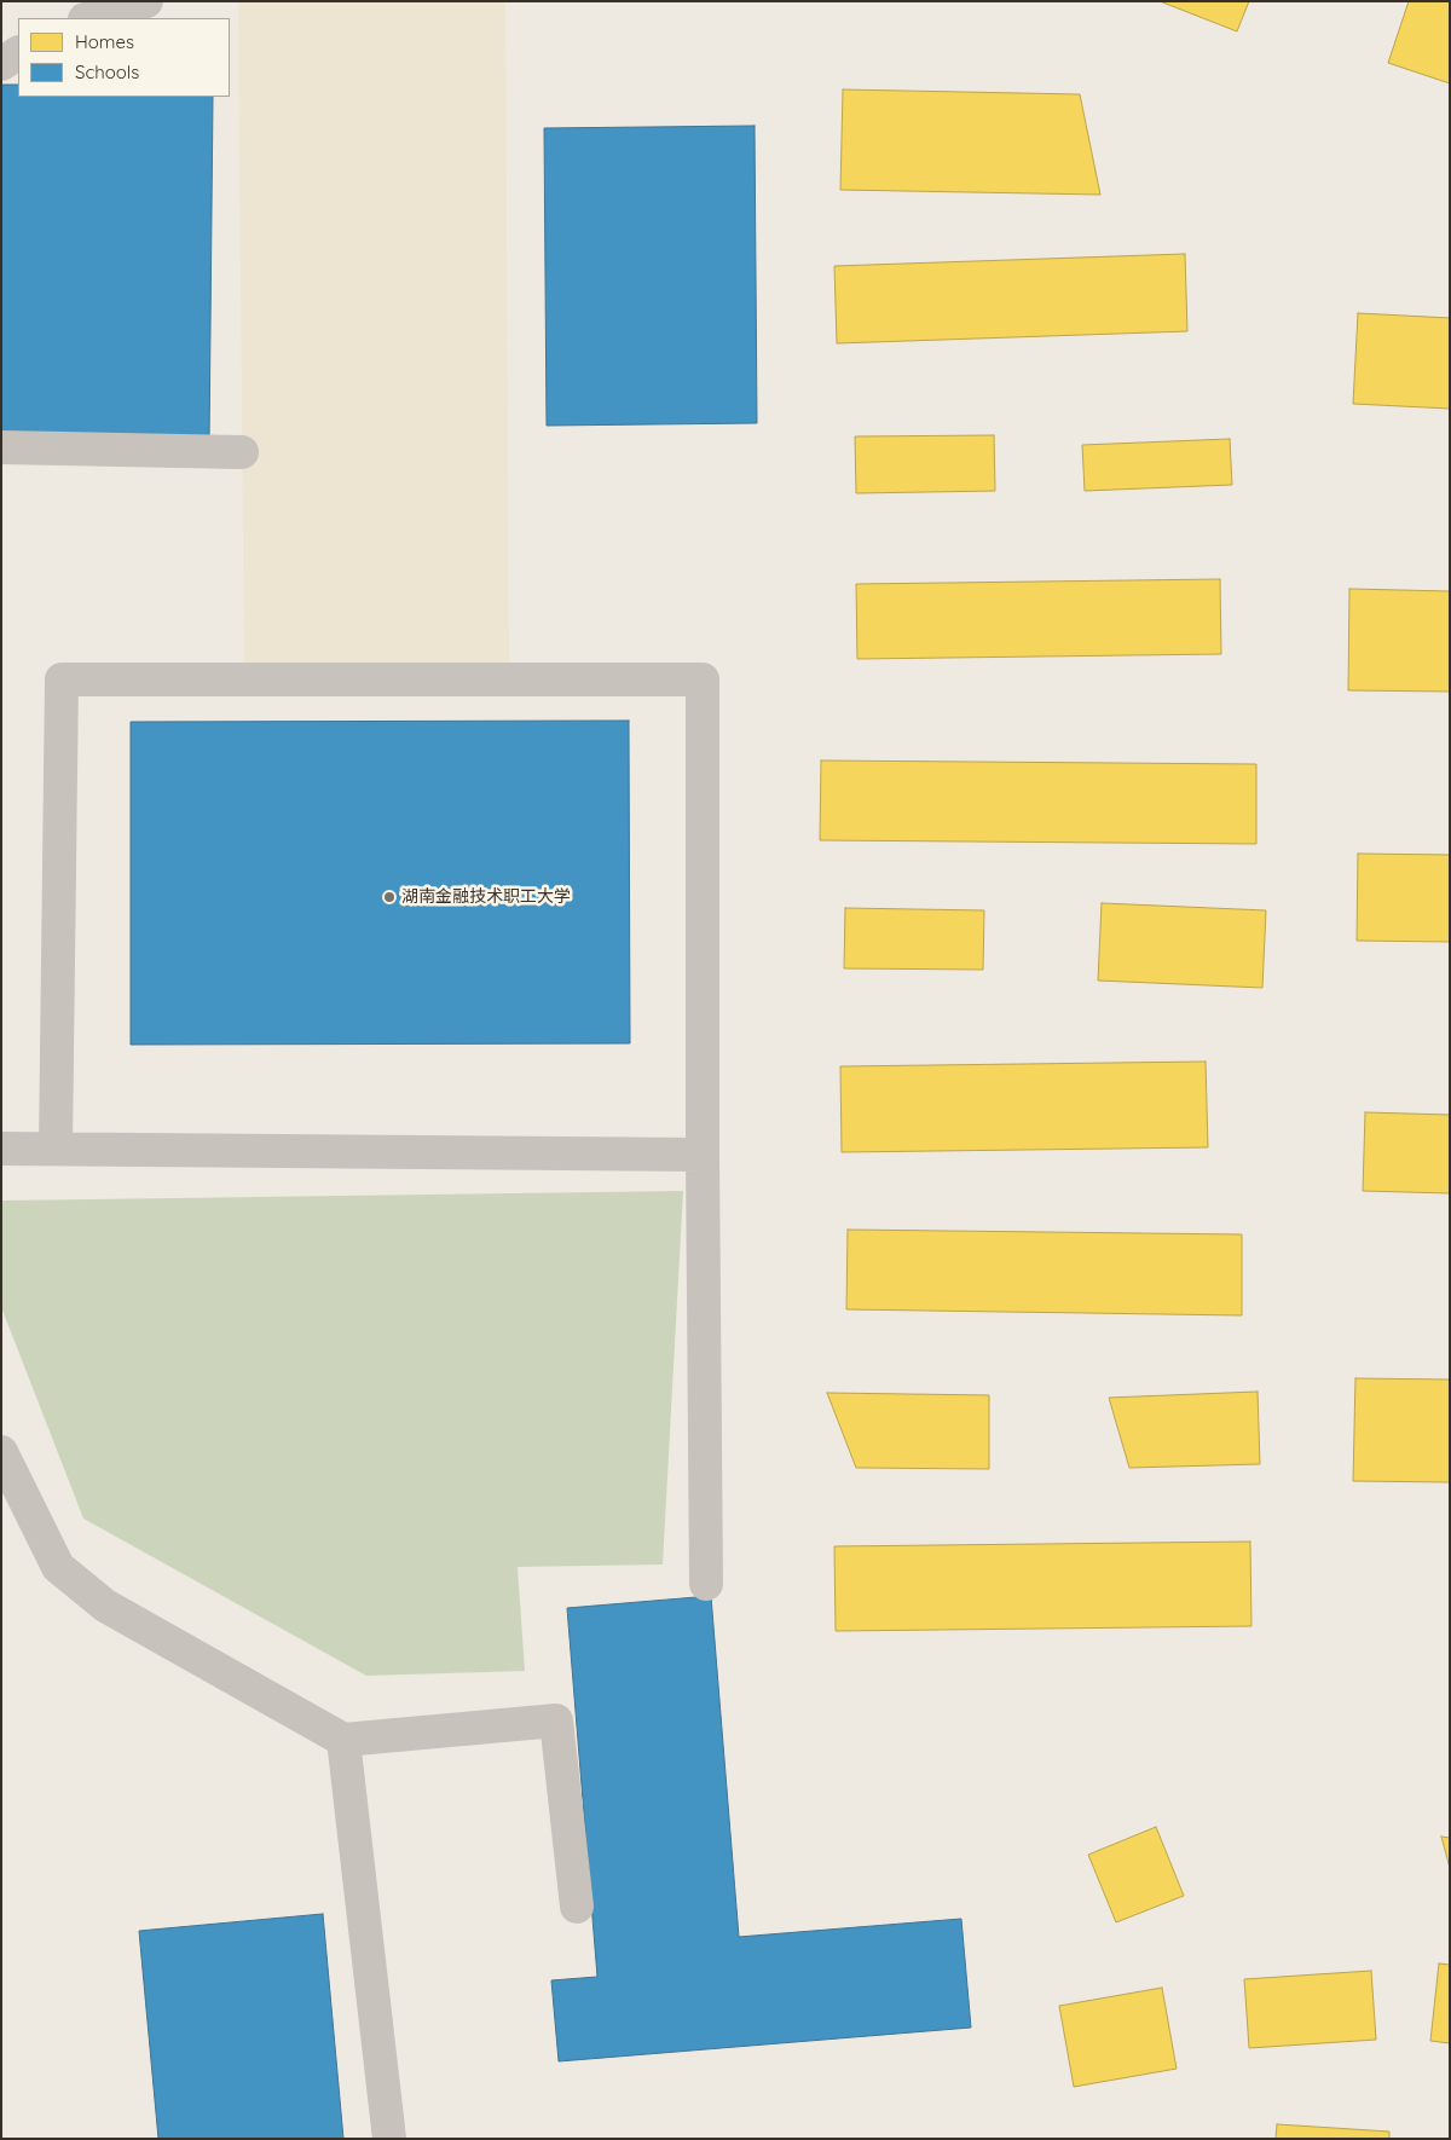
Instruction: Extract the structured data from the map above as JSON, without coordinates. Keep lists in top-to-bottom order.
{
  "places": ["湖南金融技术职工大学"],
  "legend": ["Homes", "Schools"]
}
